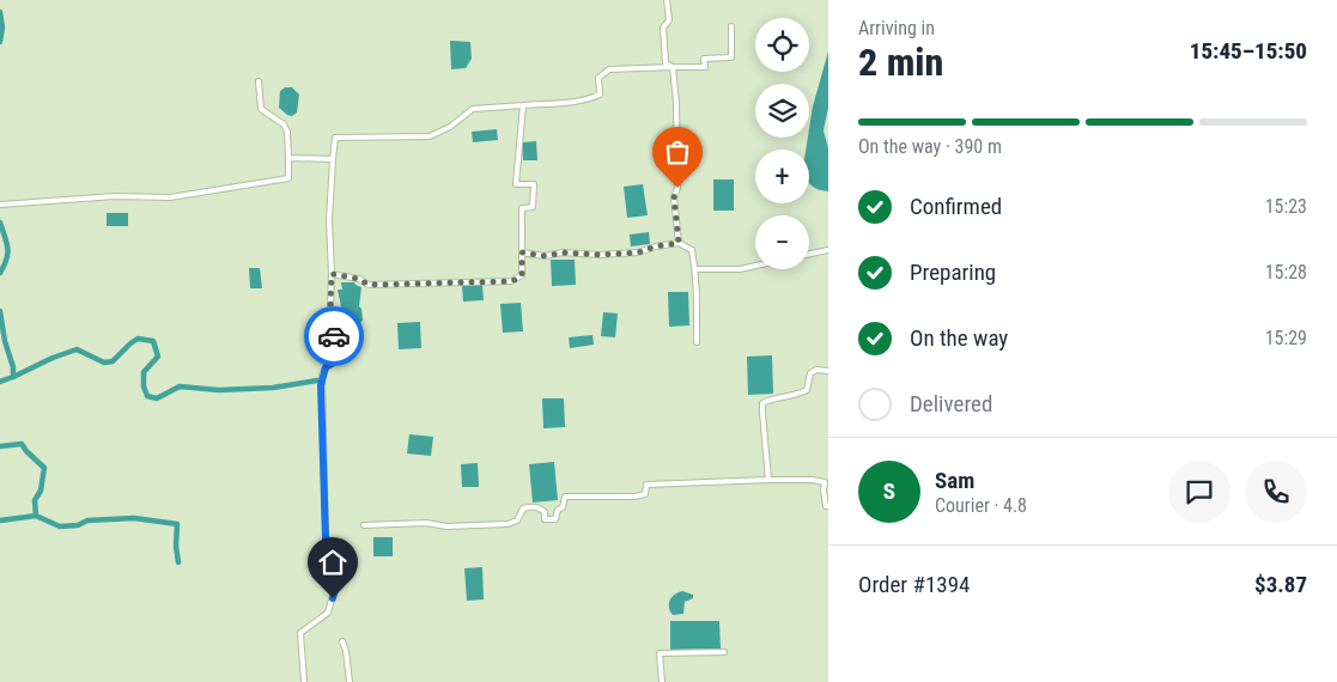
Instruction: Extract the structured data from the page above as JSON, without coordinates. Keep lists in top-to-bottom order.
{
  "page": {
    "heading": ["2 min", "Arriving in", "15:45–15:50"],
    "panel": [
      "Sam",
      "Courier · 4.8",
      "Order #1394",
      "$3.87"
    ],
    "map_buttons": ["+", "−"],
    "bar": "On the way · 390 m",
    "list": [
      ["Confirmed", "15:23"],
      ["Preparing", "15:28"],
      ["On the way", "15:29"],
      "Delivered"
    ],
    "round": "S"
  }
}
